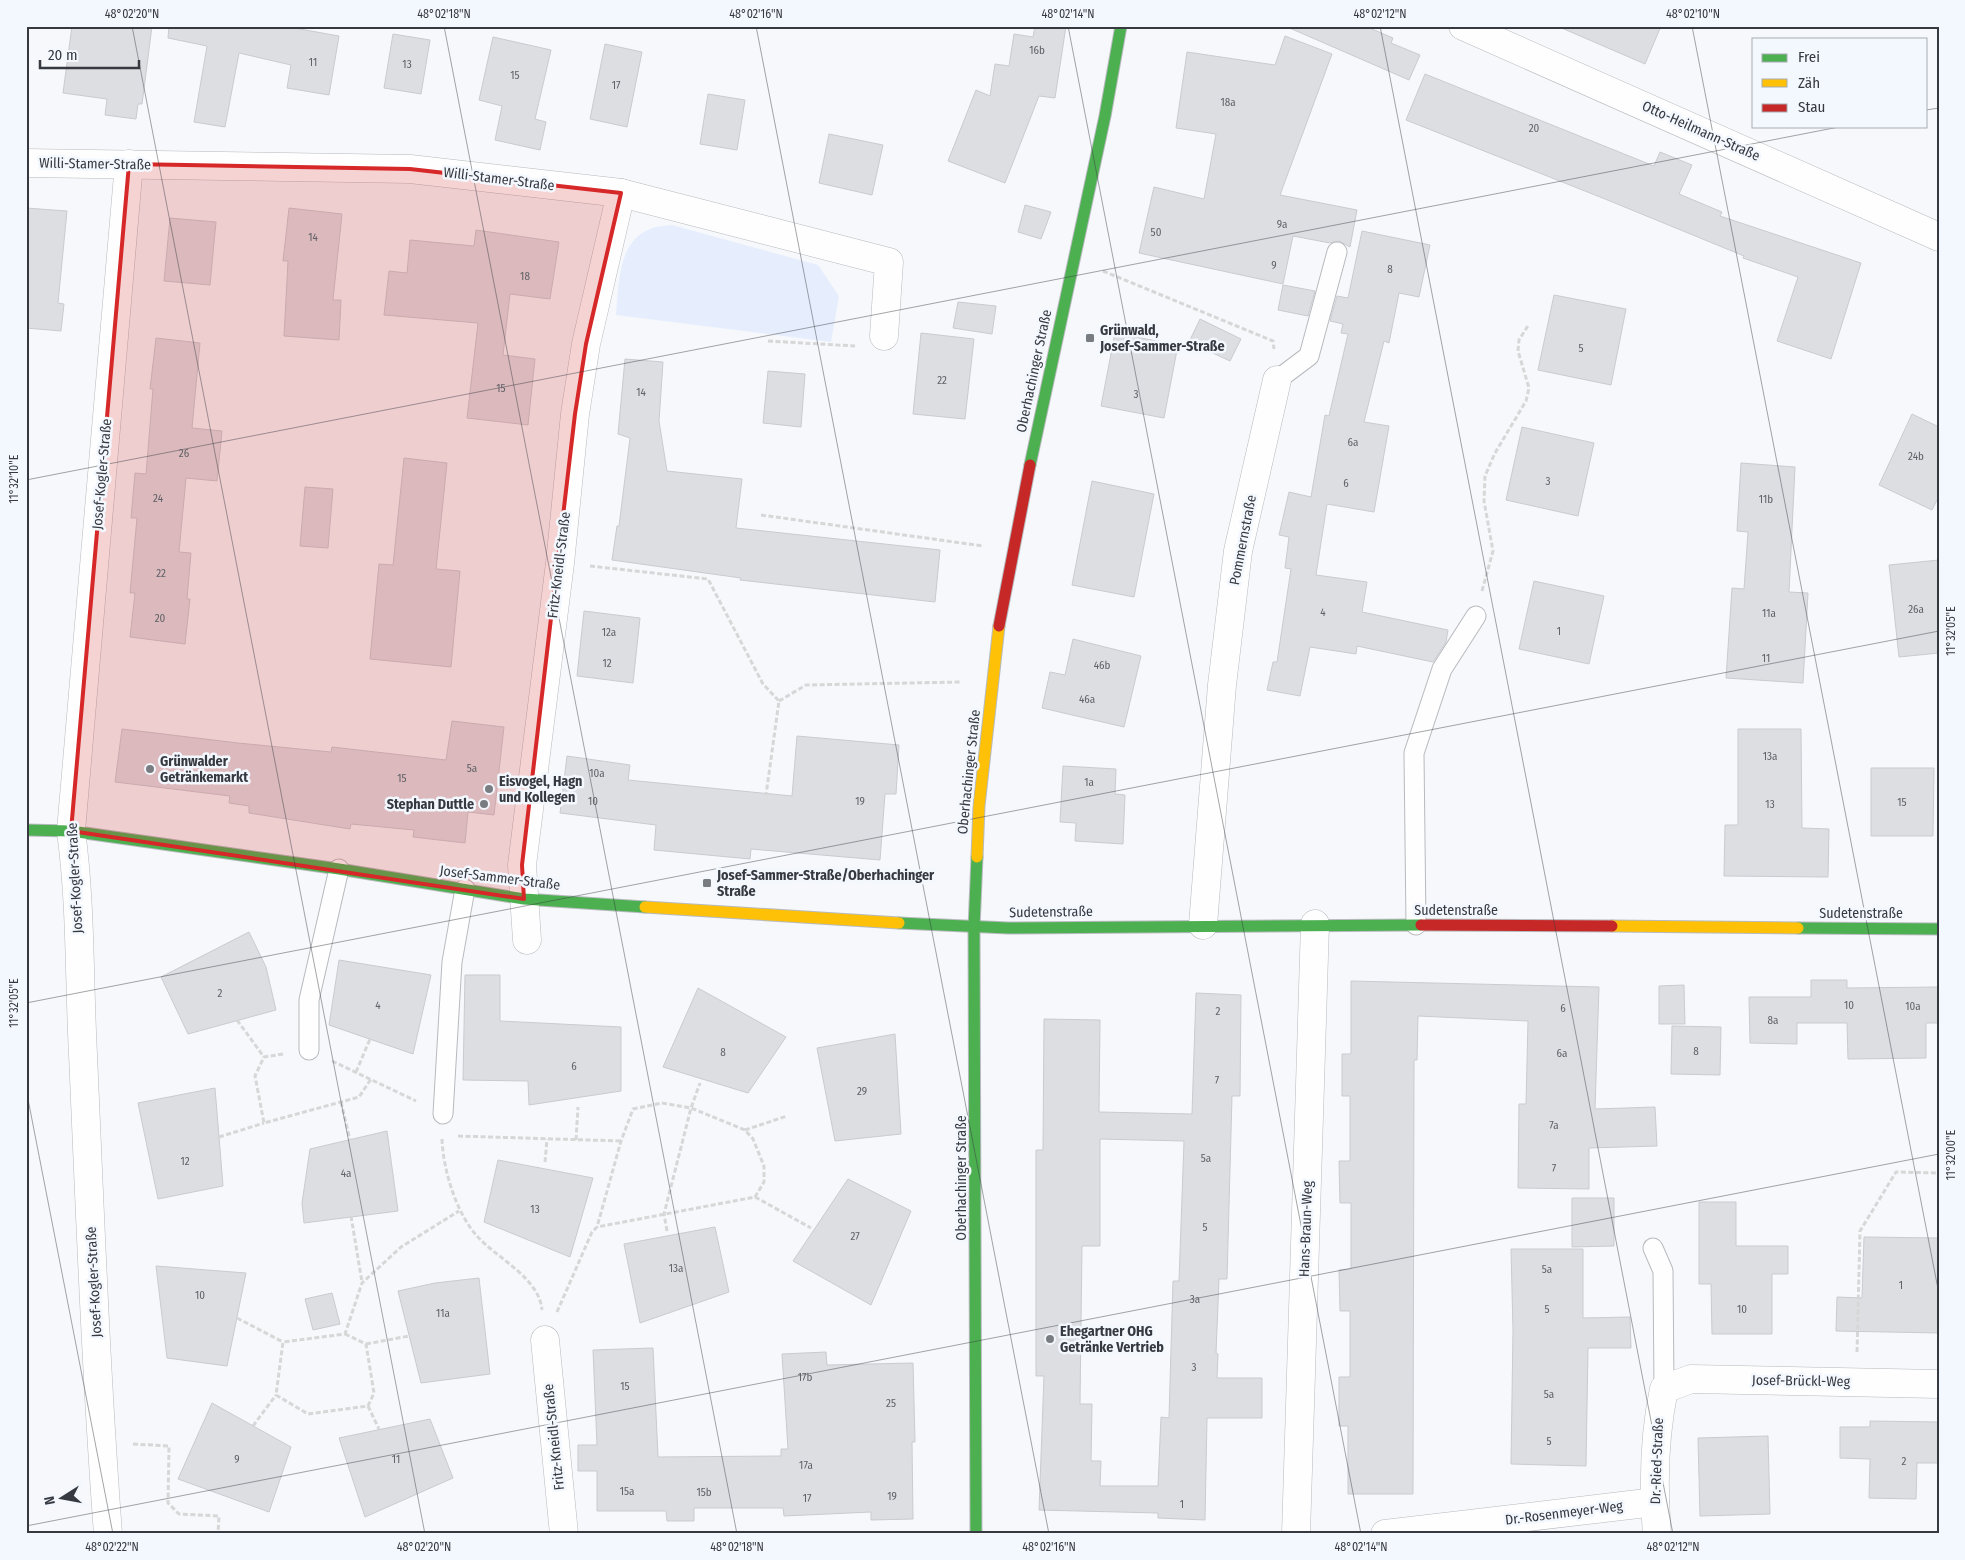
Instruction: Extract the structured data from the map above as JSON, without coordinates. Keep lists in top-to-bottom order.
{
  "streets": {
    "street": [
      "Otto-Heilmann-Straße",
      "Willi-Stamer-Straße",
      "Oberhachinger Straße",
      "Josef-Kogler-Straße",
      "Pommernstraße",
      "Fritz-Kneidl-Straße",
      "Josef-Sammer-Straße",
      "Sudetenstraße",
      "Hans-Braun-Weg",
      "Josef-Brückl-Weg",
      "Dr.-Ried-Straße",
      "Dr.-Rosenmeyer-Weg"
    ]
  },
  "crossings": [
    ["Willi-Stamer-Straße", "Josef-Kogler-Straße"],
    ["Willi-Stamer-Straße", "Fritz-Kneidl-Straße"],
    ["Oberhachinger Straße", "Josef-Sammer-Straße"],
    ["Oberhachinger Straße", "Sudetenstraße"],
    ["Josef-Kogler-Straße", "Josef-Sammer-Straße"],
    ["Pommernstraße", "Sudetenstraße"],
    ["Fritz-Kneidl-Straße", "Josef-Sammer-Straße"],
    ["Josef-Sammer-Straße", "Sudetenstraße"],
    ["Sudetenstraße", "Hans-Braun-Weg"],
    ["Josef-Brückl-Weg", "Dr.-Ried-Straße"],
    ["Dr.-Ried-Straße", "Dr.-Rosenmeyer-Weg"]
  ],
  "places": {
    "transit": ["Grünwald, Josef-Sammer-Straße", "Josef-Sammer-Straße/Oberhachinger Straße"],
    "other": [
      "Grünwalder Getränkemarkt",
      "Eisvogel, Hagn und Kollegen",
      "Stephan Duttle",
      "Ehegartner OHG Getränke Vertrieb"
    ]
  },
  "house_numbers": [
    "16b",
    "11",
    "13",
    "15",
    "17",
    "18a",
    "20",
    "9a",
    "50",
    "14",
    "9",
    "8",
    "18",
    "5",
    "22",
    "15",
    "14",
    "3",
    "6a",
    "26",
    "24b",
    "3",
    "6",
    "24",
    "11b",
    "22",
    "26a",
    "4",
    "11a",
    "20",
    "1",
    "12a",
    "11",
    "12",
    "46b",
    "46a",
    "13a",
    "5a",
    "10a",
    "15",
    "1a",
    "10",
    "19",
    "15",
    "13",
    "2",
    "4",
    "10",
    "10a",
    "6",
    "2",
    "8a",
    "8",
    "8",
    "6a",
    "6",
    "7",
    "29",
    "7a",
    "5a",
    "12",
    "7",
    "4a",
    "13",
    "5",
    "27",
    "13a",
    "5a",
    "1",
    "10",
    "3a",
    "5",
    "10",
    "11a",
    "3",
    "17b",
    "15",
    "5a",
    "25",
    "5",
    "9",
    "11",
    "2",
    "17a",
    "15a",
    "15b",
    "19",
    "17",
    "1"
  ],
  "legend": ["Frei", "Zäh", "Stau"],
  "scale_bar": "20 m",
  "north": "left",
  "coordinates": [
    "48°02'20\"N",
    "48°02'18\"N",
    "48°02'16\"N",
    "48°02'14\"N",
    "48°02'12\"N",
    "48°02'10\"N",
    "11°32'10\"E",
    "11°32'05\"E",
    "11°32'00\"E",
    "48°02'22\"N"
  ]
}
